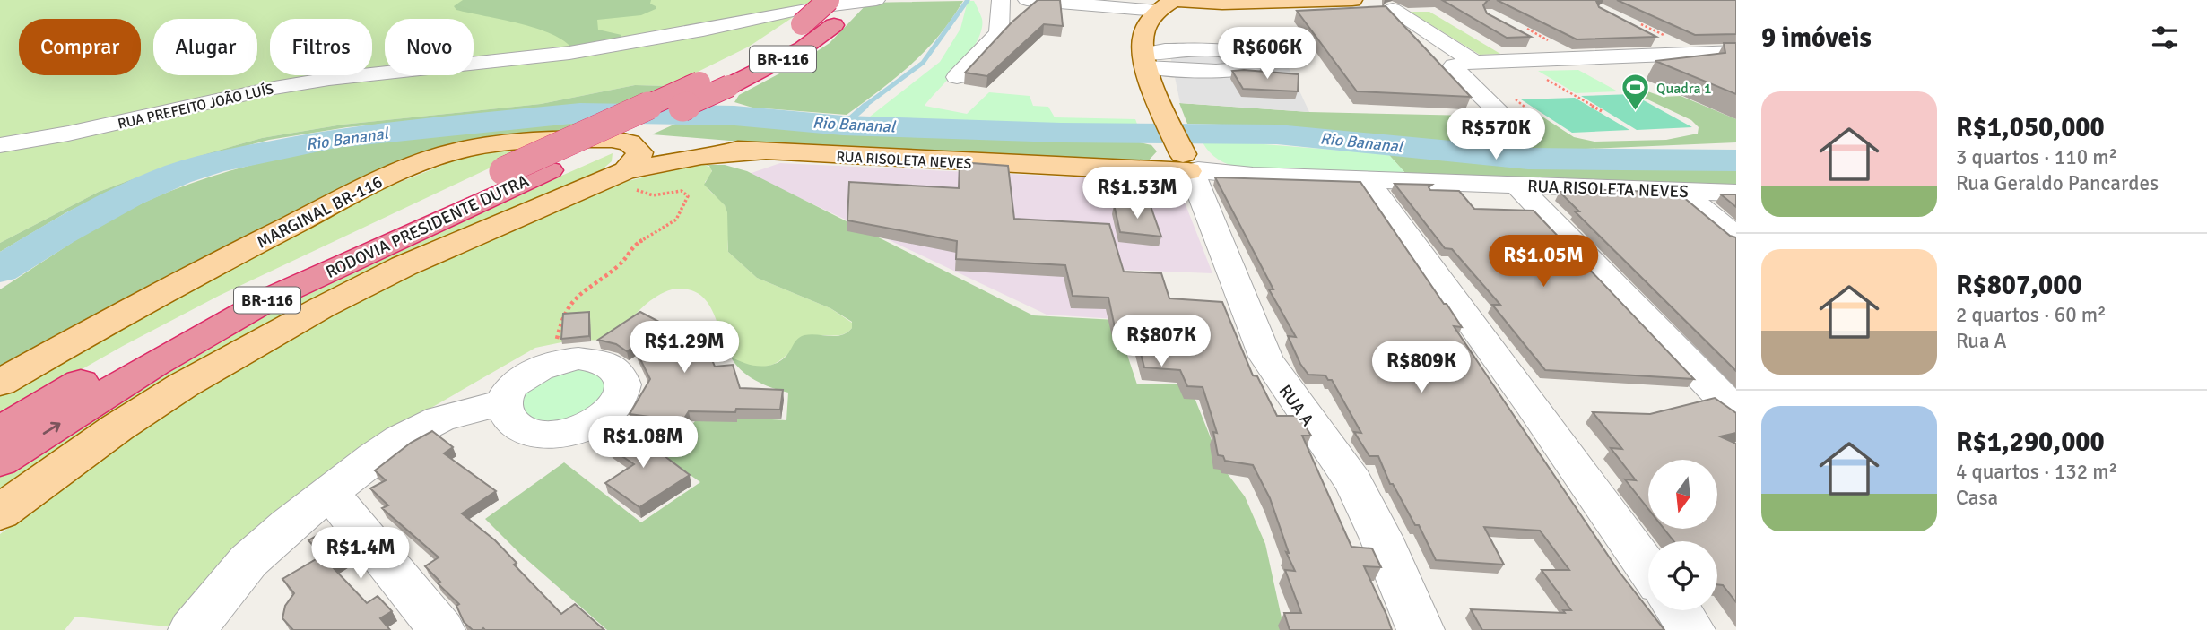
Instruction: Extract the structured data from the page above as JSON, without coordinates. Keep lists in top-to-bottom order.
{
  "streets": {
    "highway": ["BR-116", "RODOVIA PRESIDENTE DUTRA"],
    "main road": ["RUA RISOLETA NEVES", "MARGINAL BR-116"],
    "street": ["RUA PREFEITO JOÃO LUÍS", "RUA A"]
  },
  "crossings": [
    ["RUA RISOLETA NEVES", "MARGINAL BR-116"],
    ["RUA RISOLETA NEVES", "RUA A"]
  ],
  "water": ["Rio Bananal"],
  "places": {
    "sports": ["Quadra 1"]
  },
  "north": "bottom",
  "page": {
    "heading": "9 imóveis",
    "chip": [
      "Comprar",
      "Alugar",
      "Filtros",
      "Novo"
    ],
    "price": [
      "R$606K",
      "R$570K",
      "R$1.53M",
      "R$1.05M",
      "R$807K",
      "R$1.29M",
      "R$809K",
      "R$1.08M",
      "R$1.4M"
    ],
    "list": [
      {
        "name": "R$1,050,000",
        "note": "3 quartos · 110 m² · Rua Geraldo Pancardes"
      },
      {
        "name": "R$807,000",
        "note": "2 quartos · 60 m² · Rua A"
      },
      {
        "name": "R$1,290,000",
        "note": "4 quartos · 132 m² · Casa"
      }
    ]
  }
}
